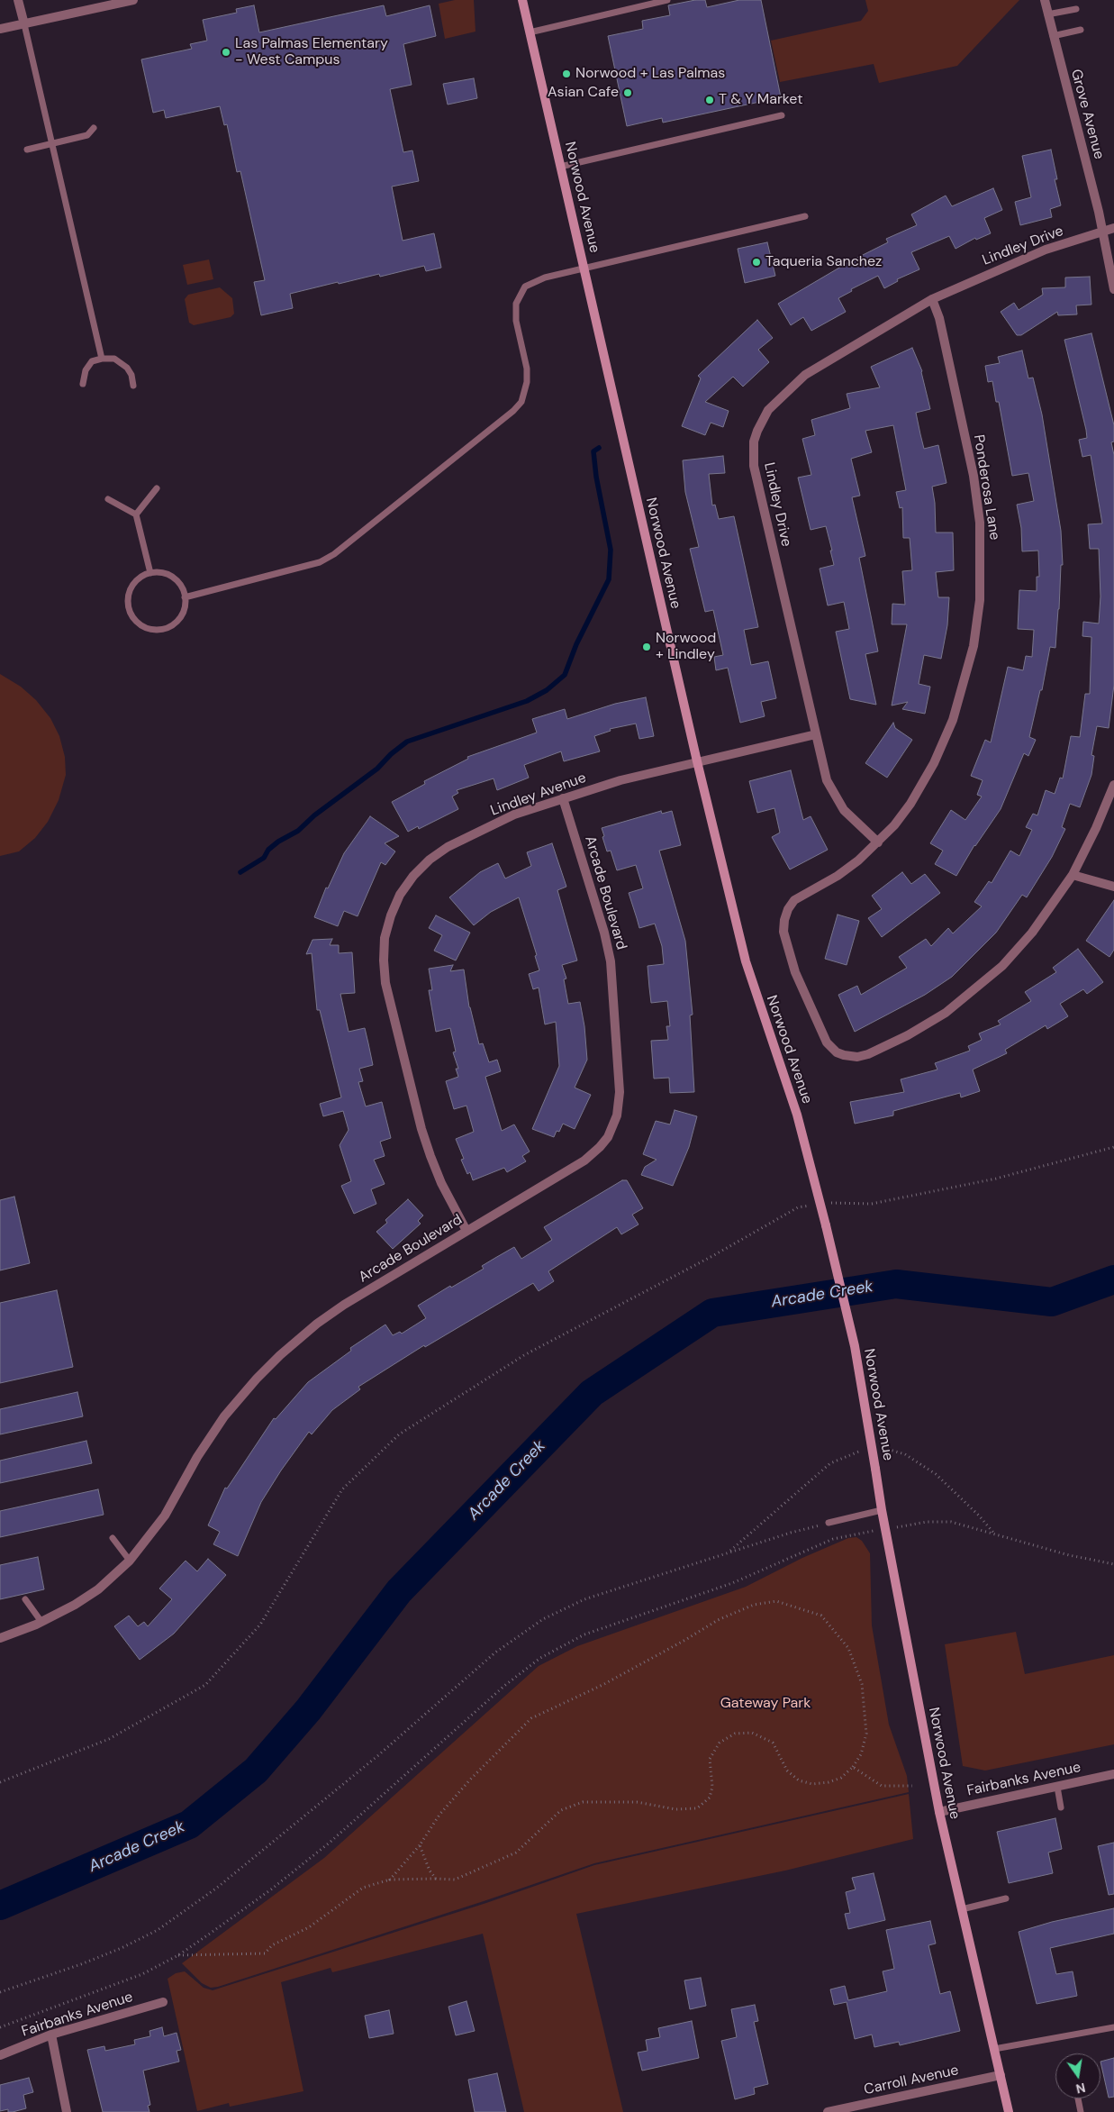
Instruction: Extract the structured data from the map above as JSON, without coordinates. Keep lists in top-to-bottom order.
{
  "streets": {
    "main road": ["Norwood Avenue"],
    "street": [
      "Grove Avenue",
      "Lindley Drive",
      "Ponderosa Lane",
      "Lindley Avenue",
      "Arcade Boulevard",
      "Fairbanks Avenue",
      "Carroll Avenue"
    ]
  },
  "crossings": [
    ["Grove Avenue", "Lindley Drive"],
    ["Norwood Avenue", "Lindley Avenue"],
    ["Norwood Avenue", "Fairbanks Avenue"],
    ["Norwood Avenue", "Carroll Avenue"],
    ["Lindley Drive", "Ponderosa Lane"],
    ["Lindley Drive", "Lindley Avenue"],
    ["Lindley Avenue", "Arcade Boulevard"]
  ],
  "water": ["Arcade Creek"],
  "parks": ["Gateway Park"],
  "places": [
    "Las Palmas Elementary - West Campus",
    "Norwood + Las Palmas",
    "Asian Cafe",
    "T & Y Market",
    "Taqueria Sanchez",
    "Norwood + Lindley"
  ],
  "north": "bottom"
}
